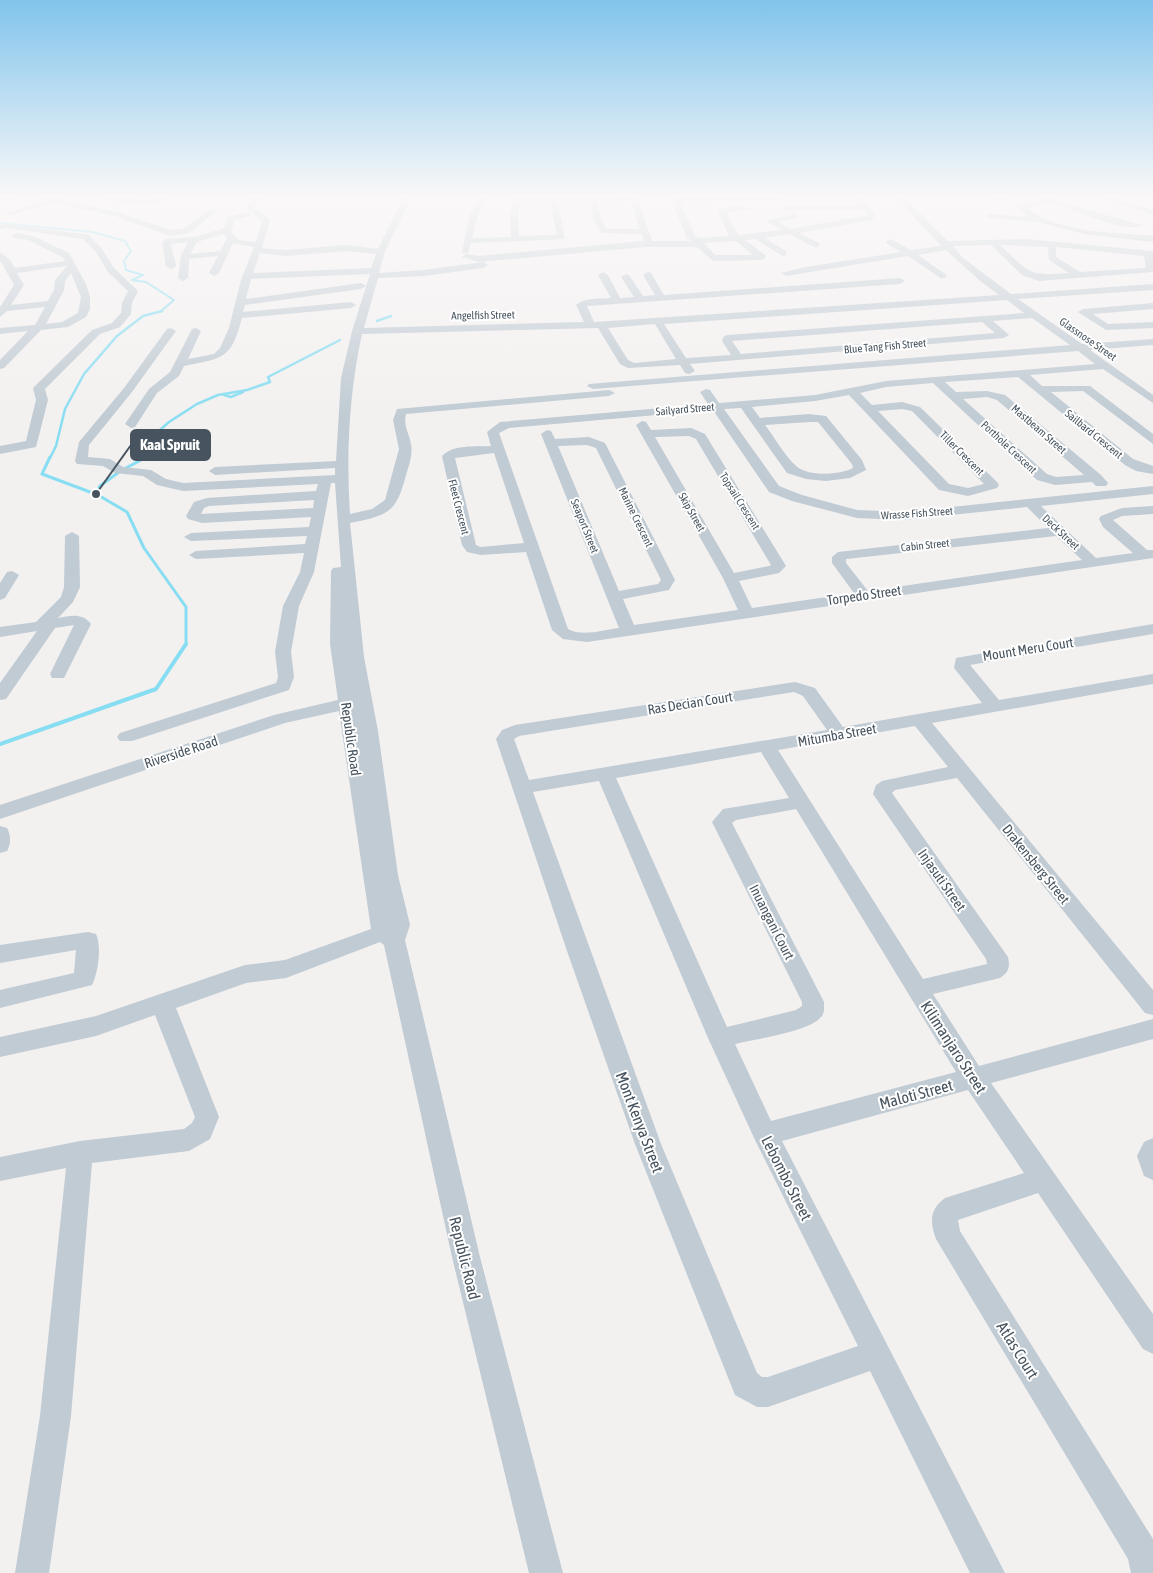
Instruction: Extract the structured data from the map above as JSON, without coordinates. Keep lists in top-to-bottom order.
{
  "streets": {
    "street": [
      "Angelfish Street",
      "Glassnose Street",
      "Blue Tang Fish Street",
      "Sailyard Street",
      "Mastbeam Street",
      "Sailbard Crescent",
      "Porthole Crescent",
      "Tiller Crescent",
      "Topsail Crescent",
      "Fleet Crescent",
      "Skip Street",
      "Wrasse Fish Street",
      "Marine Crescent",
      "Seaport Street",
      "Deck Street",
      "Cabin Street",
      "Torpedo Street",
      "Mount Meru Court",
      "Ras Decian Court",
      "Mitumba Street",
      "Republic Road",
      "Riverside Road",
      "Drakensberg Street",
      "Injasuti Street",
      "Inuangani Court",
      "Kilimanjaro Street",
      "Maloti Street",
      "Mont Kenya Street",
      "Lebombo Street",
      "Atlas Court"
    ]
  },
  "crossings": [
    ["Angelfish Street", "Glassnose Street"],
    ["Angelfish Street", "Blue Tang Fish Street"],
    ["Angelfish Street", "Republic Road"],
    ["Glassnose Street", "Blue Tang Fish Street"],
    ["Glassnose Street", "Sailyard Street"],
    ["Sailyard Street", "Sailbard Crescent"],
    ["Sailyard Street", "Porthole Crescent"],
    ["Sailyard Street", "Tiller Crescent"],
    ["Sailyard Street", "Fleet Crescent"],
    ["Sailyard Street", "Skip Street"],
    ["Sailyard Street", "Wrasse Fish Street"],
    ["Sailyard Street", "Seaport Street"],
    ["Sailyard Street", "Torpedo Street"],
    ["Mastbeam Street", "Porthole Crescent"],
    ["Mastbeam Street", "Wrasse Fish Street"],
    ["Topsail Crescent", "Skip Street"],
    ["Skip Street", "Torpedo Street"],
    ["Wrasse Fish Street", "Deck Street"],
    ["Marine Crescent", "Seaport Street"],
    ["Seaport Street", "Torpedo Street"],
    ["Deck Street", "Cabin Street"],
    ["Deck Street", "Torpedo Street"],
    ["Cabin Street", "Torpedo Street"],
    ["Mount Meru Court", "Mitumba Street"],
    ["Ras Decian Court", "Mitumba Street"],
    ["Ras Decian Court", "Mont Kenya Street"],
    ["Mitumba Street", "Drakensberg Street"],
    ["Mitumba Street", "Kilimanjaro Street"],
    ["Mitumba Street", "Mont Kenya Street"],
    ["Mitumba Street", "Lebombo Street"],
    ["Republic Road", "Riverside Road"],
    ["Drakensberg Street", "Injasuti Street"],
    ["Injasuti Street", "Kilimanjaro Street"],
    ["Inuangani Court", "Kilimanjaro Street"],
    ["Inuangani Court", "Lebombo Street"],
    ["Kilimanjaro Street", "Maloti Street"],
    ["Kilimanjaro Street", "Atlas Court"],
    ["Maloti Street", "Lebombo Street"],
    ["Mont Kenya Street", "Lebombo Street"]
  ],
  "places": ["Kaal Spruit"]
}
